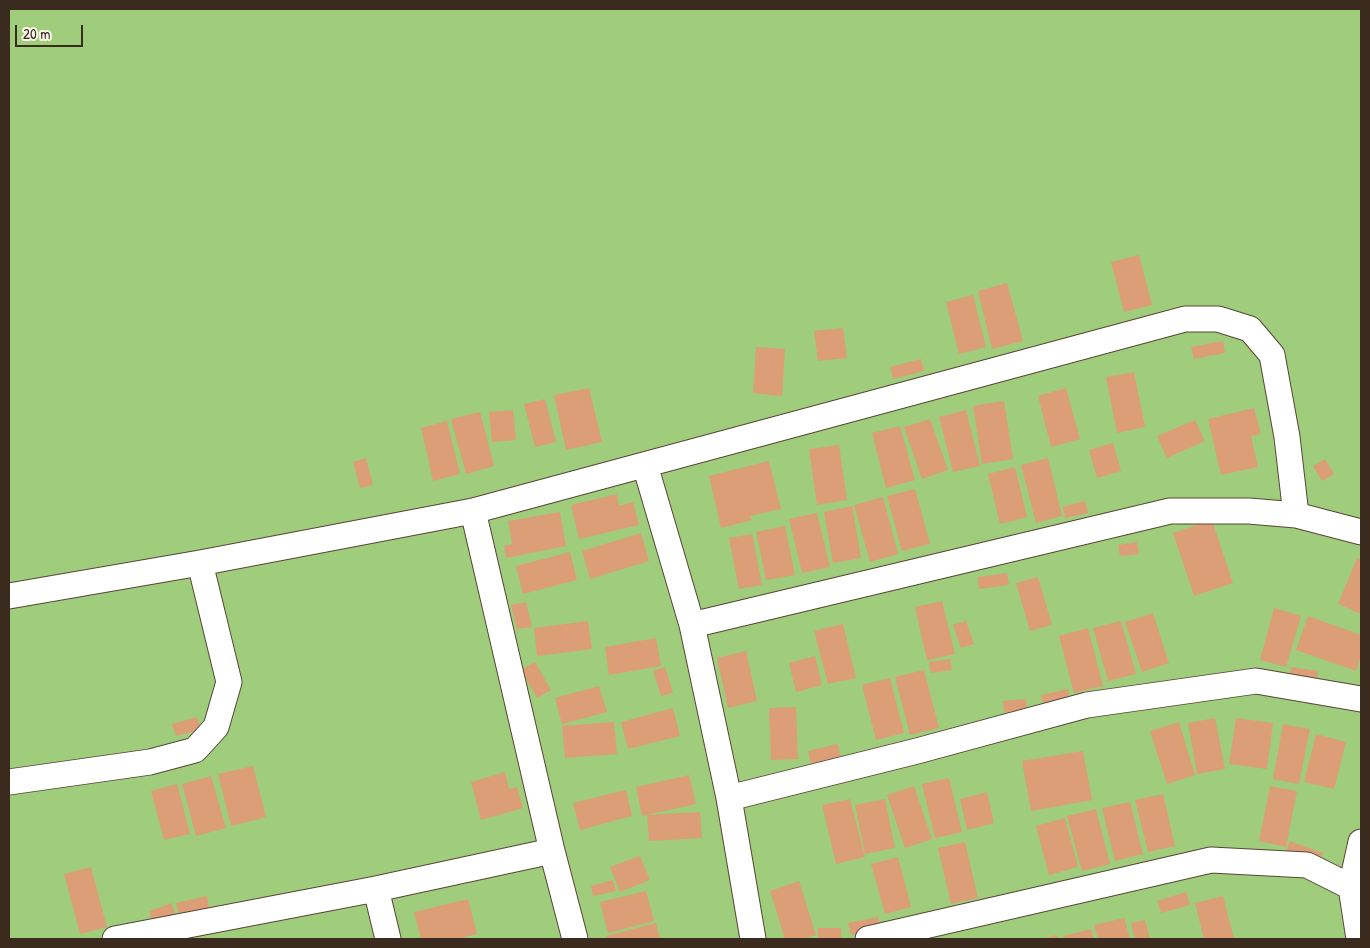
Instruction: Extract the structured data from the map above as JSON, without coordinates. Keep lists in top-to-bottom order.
{
  "scale_bar": "20 m"
}
